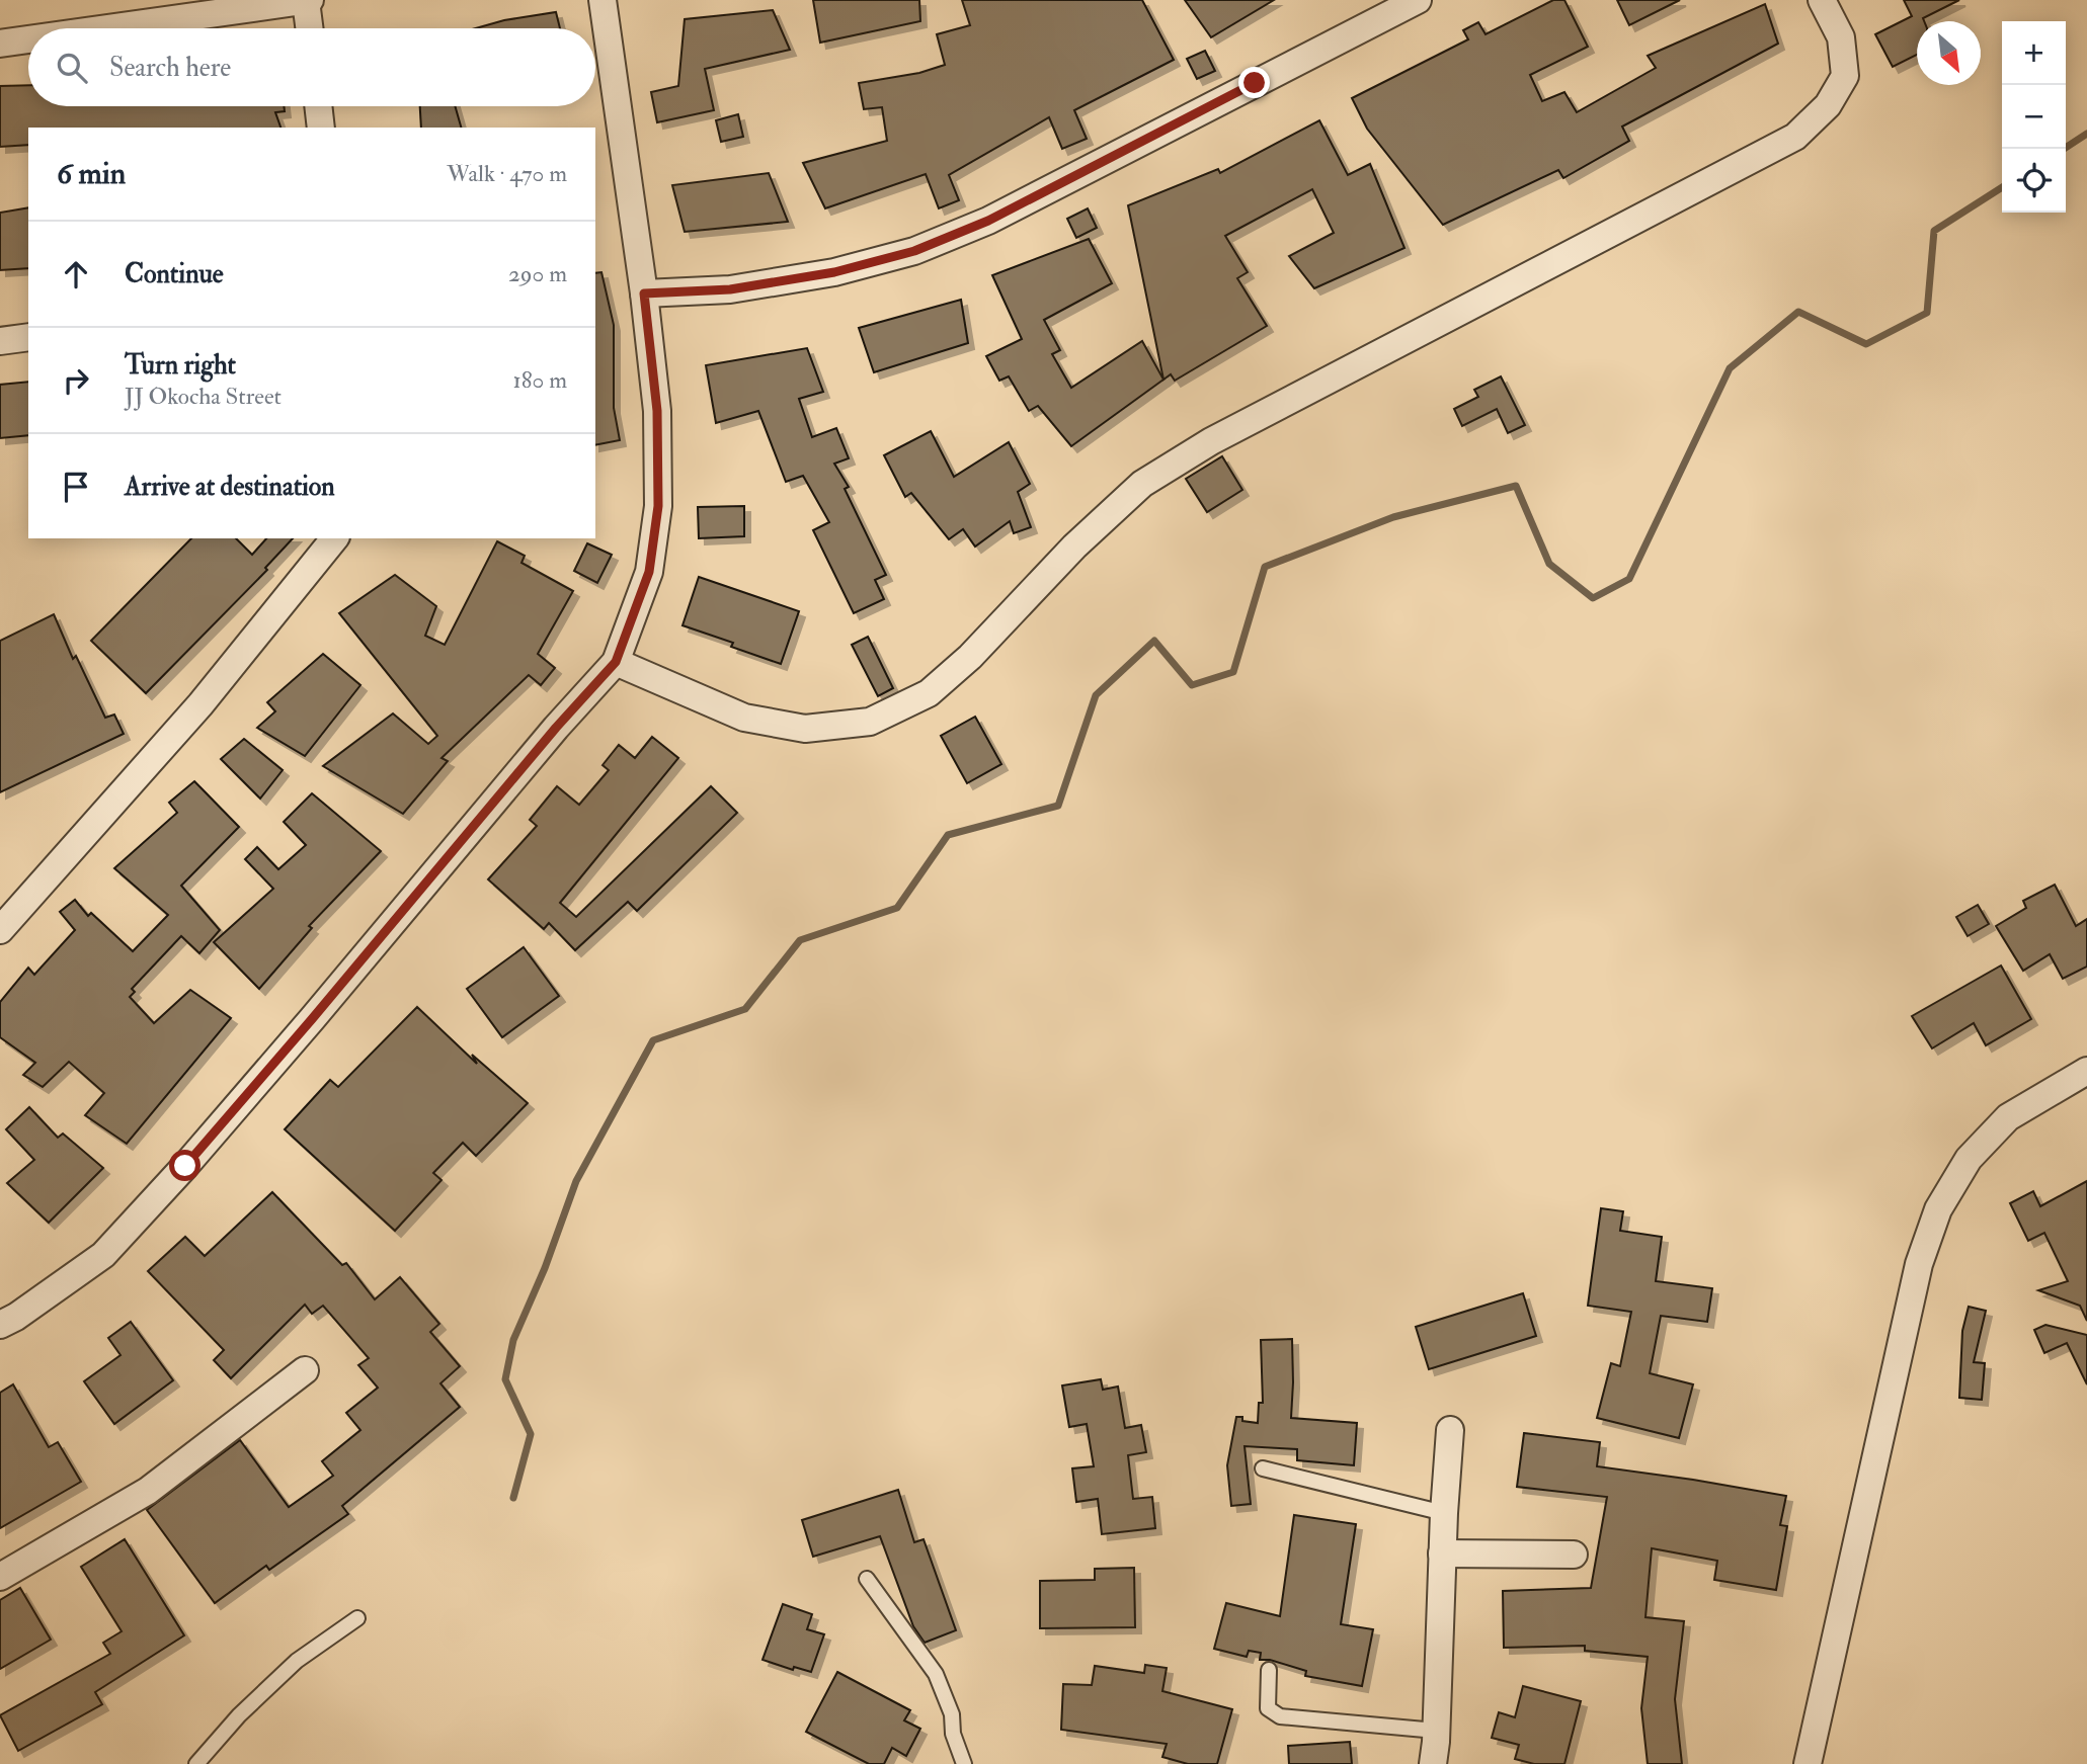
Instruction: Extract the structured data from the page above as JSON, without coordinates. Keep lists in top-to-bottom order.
{
  "north": "bottom right",
  "page": {
    "map_buttons": ["+", "−"],
    "search": "Search here",
    "heading": ["6 min", "Walk · 470 m"],
    "list": [
      ["Continue", "290 m"],
      ["Turn right", "JJ Okocha Street", "180 m"],
      "Arrive at destination"
    ]
  }
}
